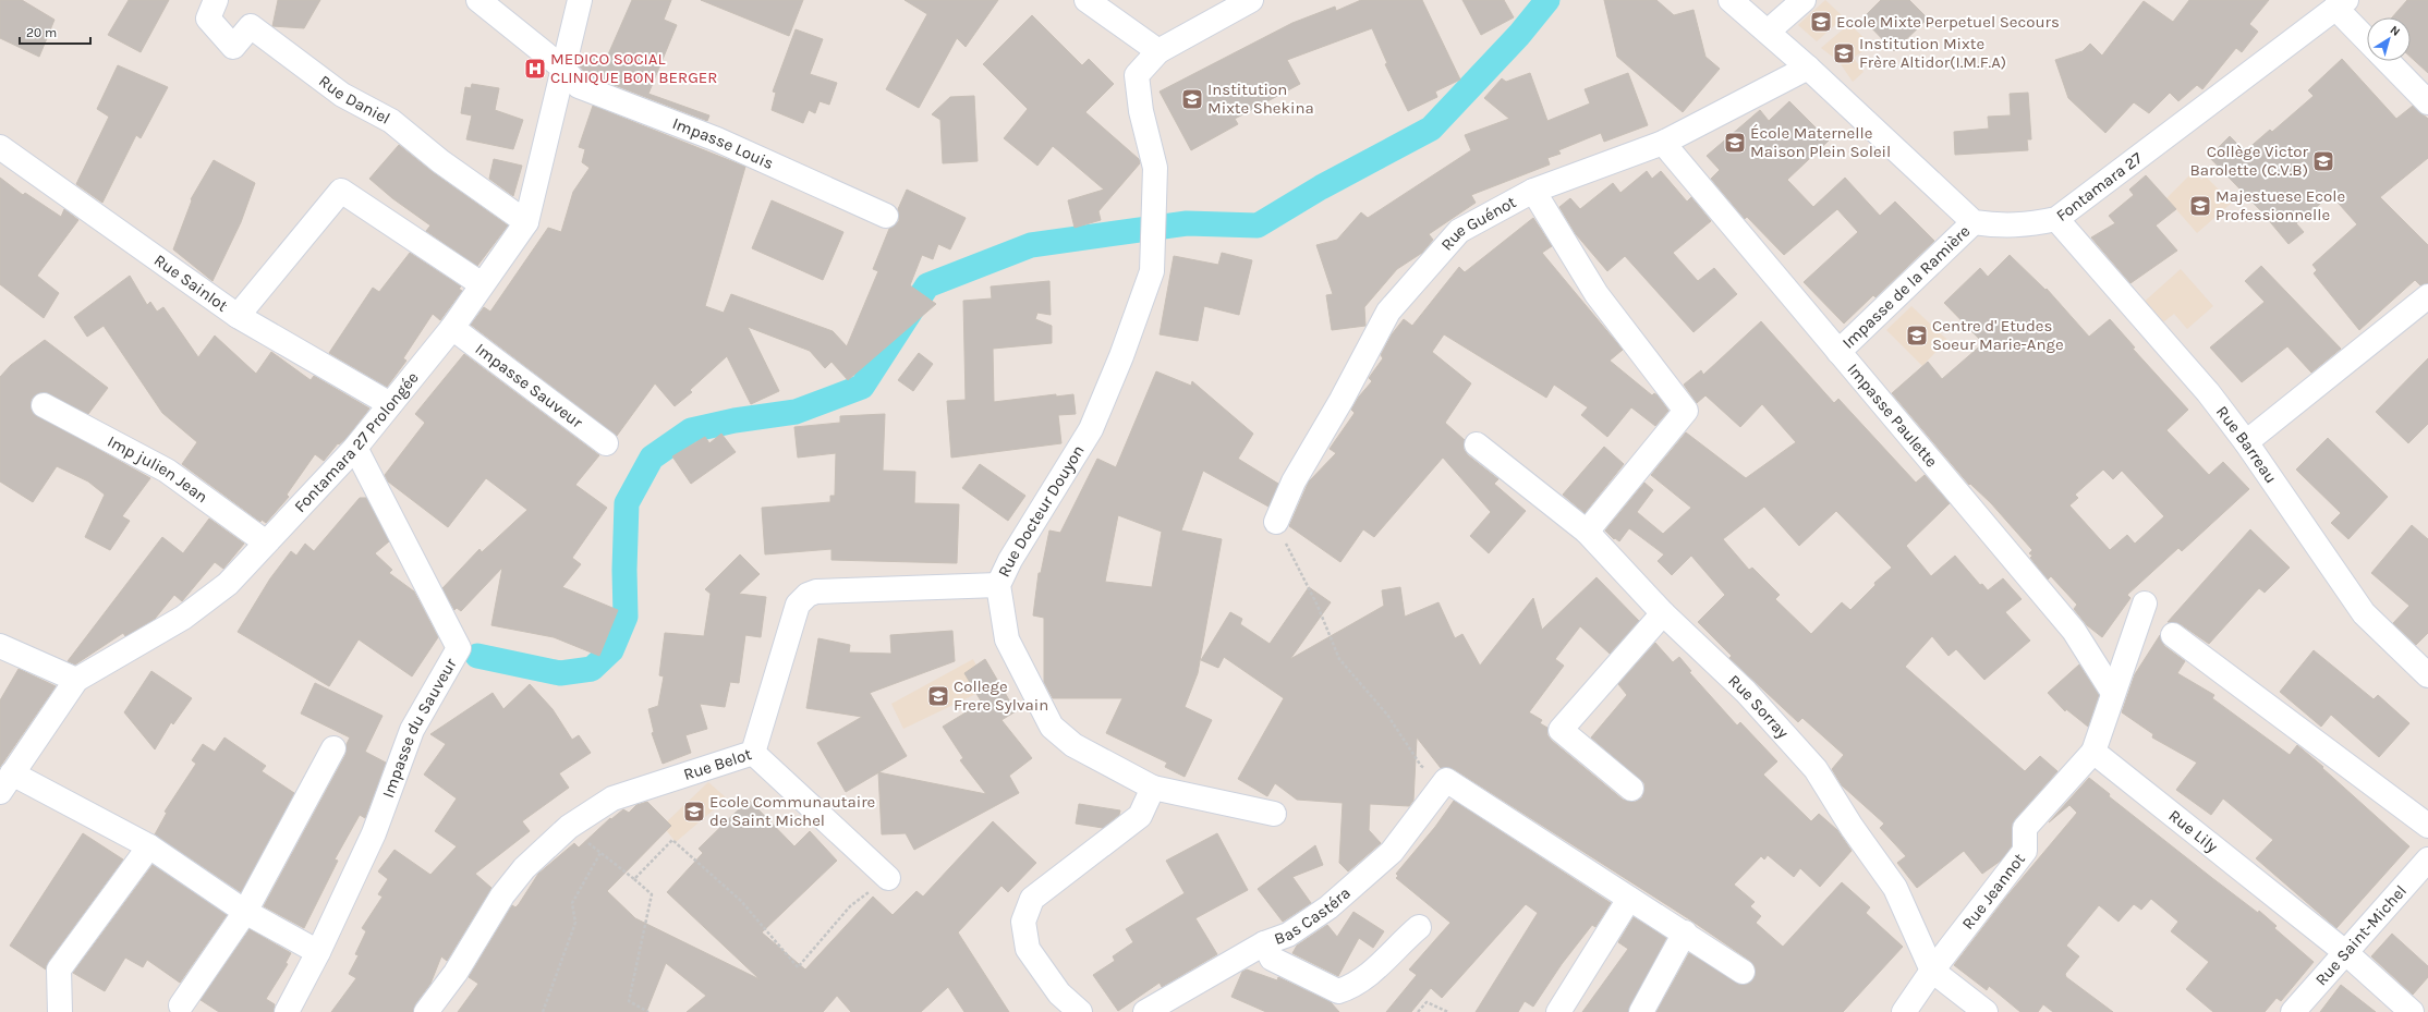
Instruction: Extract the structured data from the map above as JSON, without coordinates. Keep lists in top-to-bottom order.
{
  "streets": {
    "street": [
      "Rue Daniel",
      "Impasse Louis",
      "Fontamara 27",
      "Rue Guénot",
      "Rue Sainlot",
      "Impasse de la Ramière",
      "Impasse Sauveur",
      "Impasse Paulette",
      "Fontamara 27 Prolongée",
      "Rue Barreau",
      "Imp julien Jean",
      "Rue Docteur Douyon",
      "Rue Sorray",
      "Impasse du Sauveur",
      "Rue Belot",
      "Rue Lily",
      "Rue Jeannot",
      "Bas Castéra",
      "Rue Saint-Michel"
    ]
  },
  "crossings": [
    ["Rue Daniel", "Fontamara 27 Prolongée"],
    ["Impasse Louis", "Fontamara 27 Prolongée"],
    ["Fontamara 27", "Impasse de la Ramière"],
    ["Fontamara 27", "Rue Barreau"],
    ["Rue Guénot", "Impasse Paulette"],
    ["Rue Sainlot", "Fontamara 27 Prolongée"],
    ["Impasse de la Ramière", "Impasse Paulette"],
    ["Impasse Sauveur", "Fontamara 27 Prolongée"],
    ["Fontamara 27 Prolongée", "Imp julien Jean"],
    ["Fontamara 27 Prolongée", "Impasse du Sauveur"],
    ["Rue Docteur Douyon", "Rue Belot"],
    ["Rue Sorray", "Rue Jeannot"],
    ["Rue Lily", "Rue Jeannot"],
    ["Rue Lily", "Rue Saint-Michel"]
  ],
  "places": {
    "school or university": [
      "Ecole Mixte Perpetuel Secours",
      "Institution Mixte Frère Altidor(I.M.F.A)",
      "Institution Mixte Shekina",
      "École Maternelle Maison Plein Soleil",
      "Collège Victor Barolette (C.V.B)",
      "Majestuese Ecole Professionnelle",
      "Centre d' Etudes Soeur Marie-Ange",
      "College Frere Sylvain",
      "Ecole Communautaire de Saint Michel"
    ],
    "hospital": ["MEDICO SOCIAL CLINIQUE BON BERGER"]
  },
  "scale_bar": "20 m",
  "north": "top right"
}
